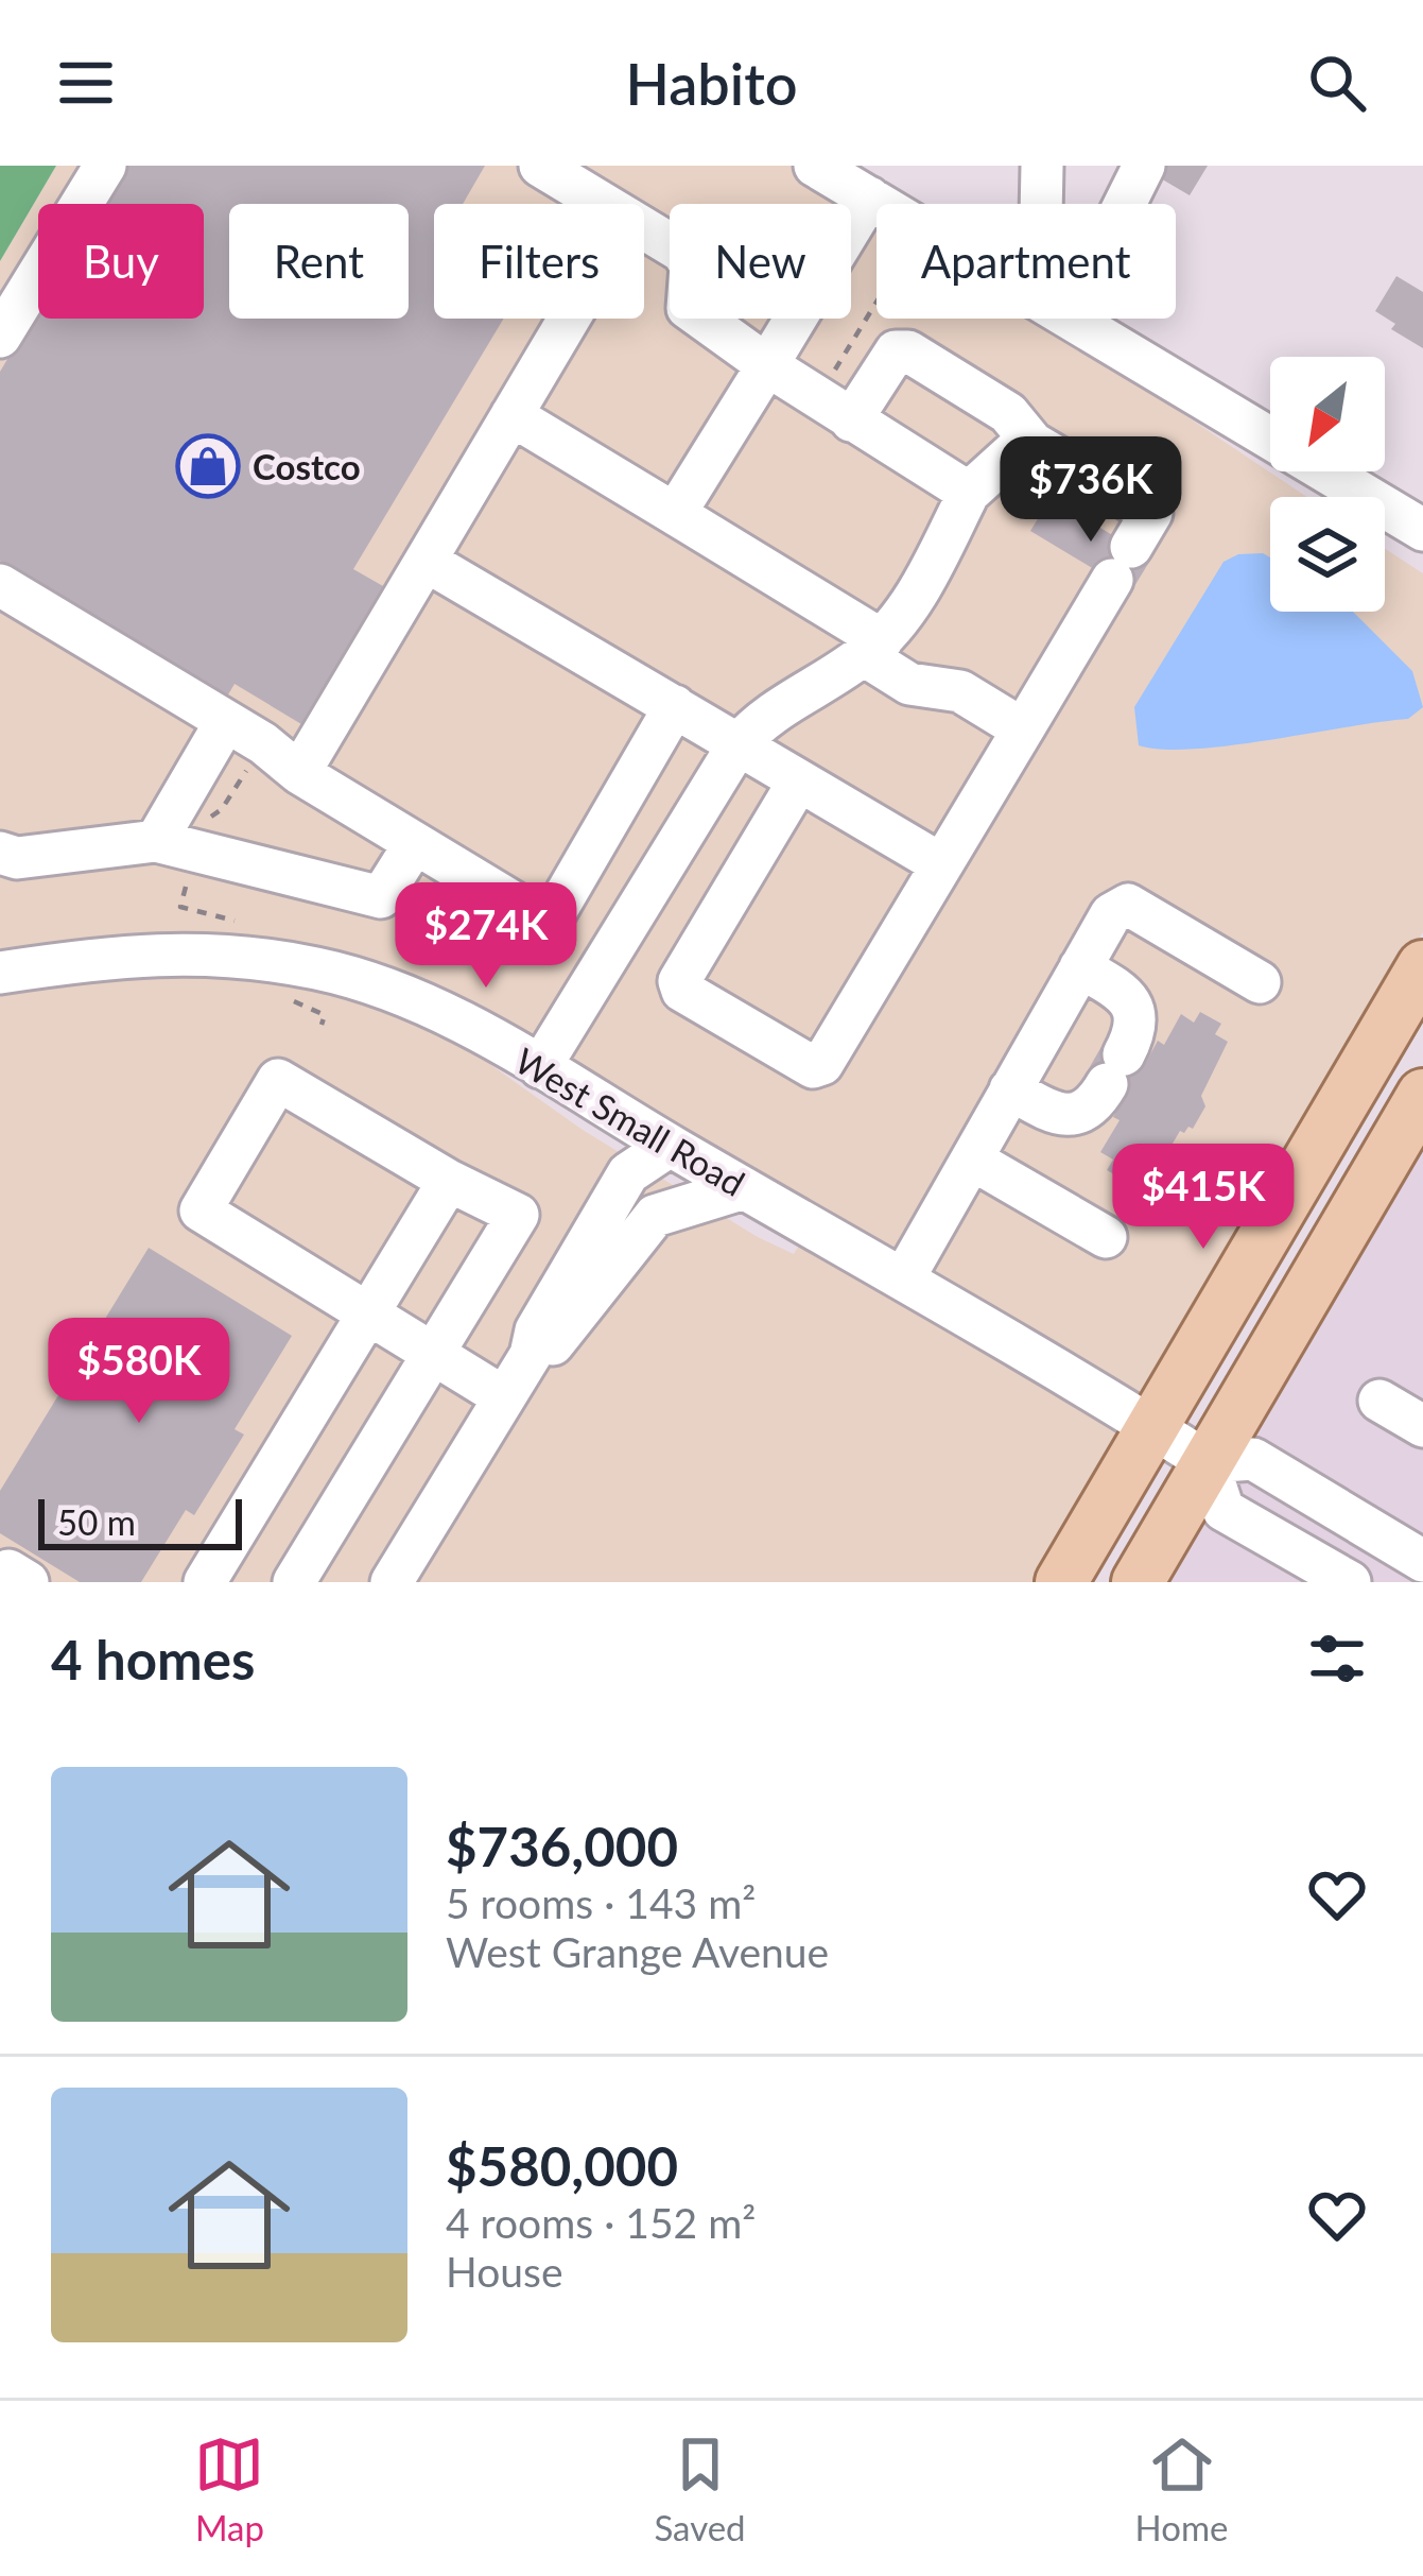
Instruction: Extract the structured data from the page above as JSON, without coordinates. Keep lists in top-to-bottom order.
{
  "streets": {
    "street": ["West Small Road"]
  },
  "places": {
    "shop": ["Costco"]
  },
  "scale_bar": "50 m",
  "north": "bottom left",
  "page": {
    "header": "Habito",
    "chip": [
      "Buy",
      "Rent",
      "Filters",
      "New",
      "Apartment"
    ],
    "price": [
      "$736K",
      "$274K",
      "$415K",
      "$580K"
    ],
    "scale": "50 m",
    "heading": "4 homes",
    "list": [
      {
        "name": "$736,000",
        "note": "5 rooms · 143 m² · West Grange Avenue"
      },
      {
        "name": "$580,000",
        "note": "4 rooms · 152 m² · House"
      }
    ],
    "tabs": ["Map", "Saved", "Home"]
  }
}
